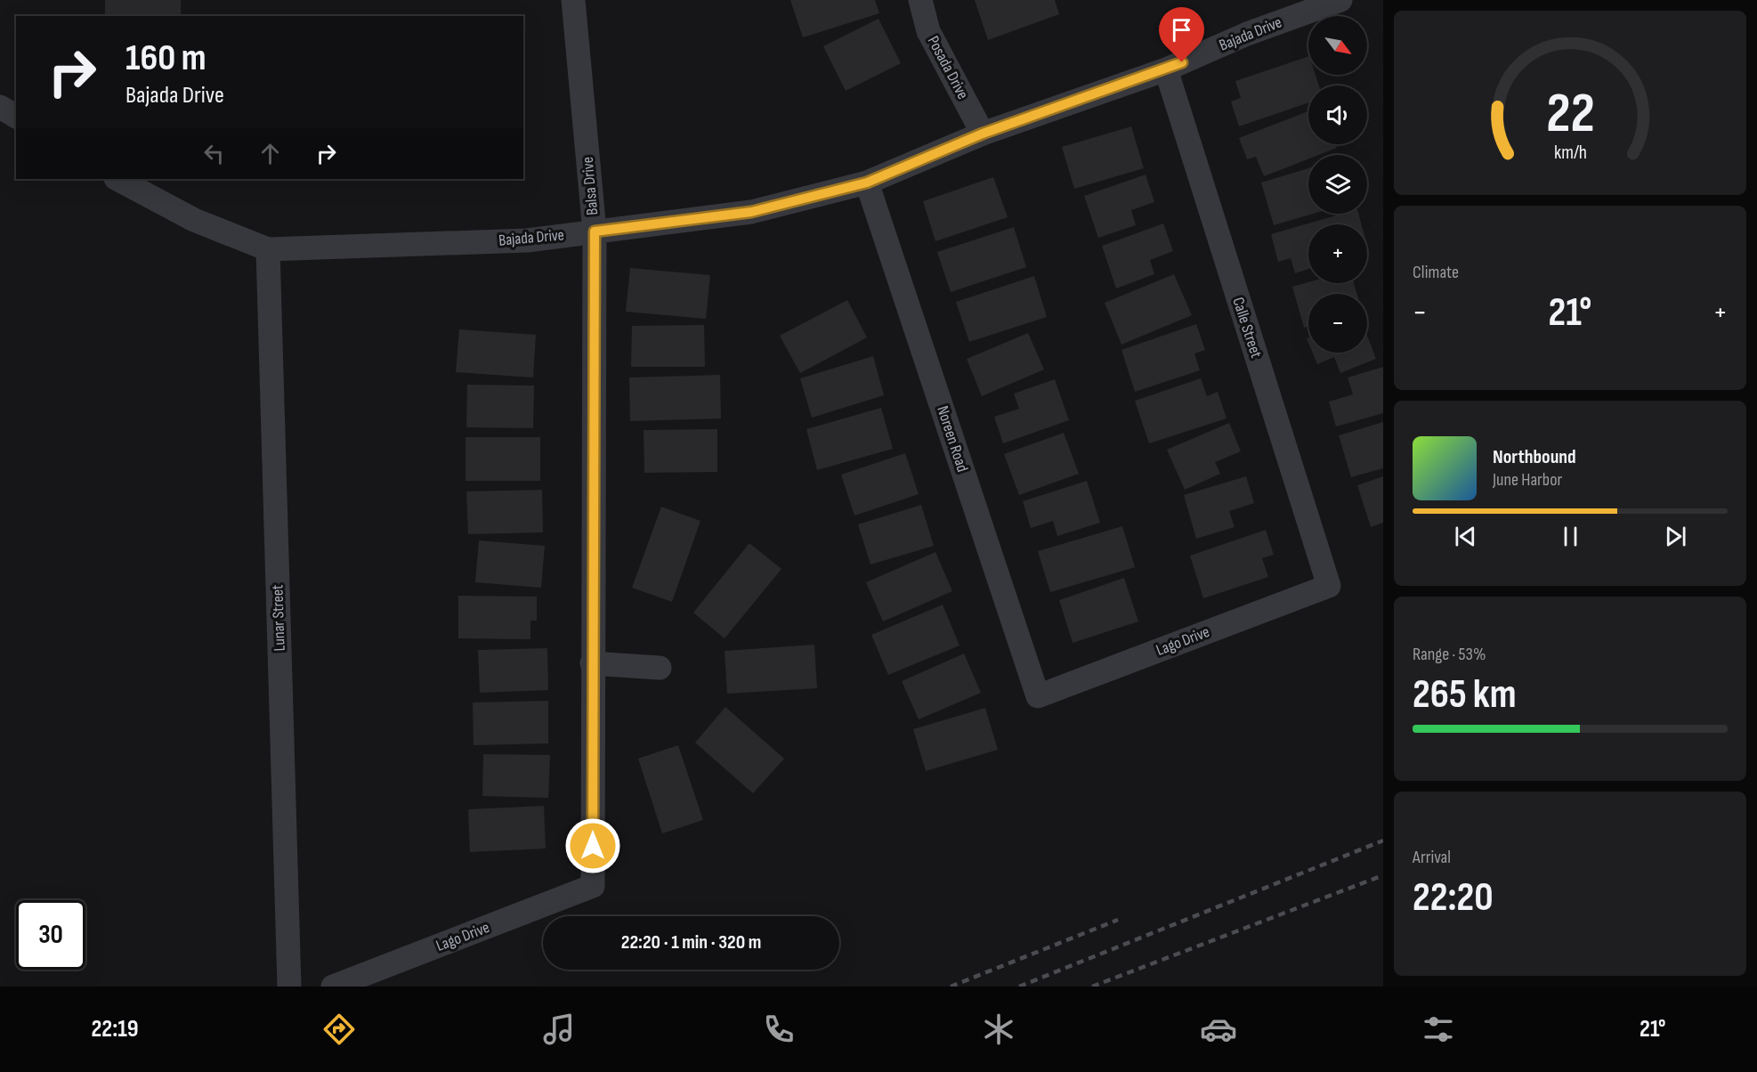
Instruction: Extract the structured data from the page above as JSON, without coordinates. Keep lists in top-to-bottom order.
{
  "streets": {
    "street": [
      "Bajada Drive",
      "Posada Drive",
      "Balsa Drive",
      "Calle Street",
      "Noreen Road",
      "Lunar Street",
      "Lago Drive"
    ]
  },
  "crossings": [
    ["Bajada Drive", "Posada Drive"],
    ["Bajada Drive", "Balsa Drive"],
    ["Bajada Drive", "Calle Street"],
    ["Bajada Drive", "Noreen Road"],
    ["Bajada Drive", "Lunar Street"],
    ["Balsa Drive", "Lago Drive"],
    ["Calle Street", "Lago Drive"],
    ["Noreen Road", "Lago Drive"]
  ],
  "north": "bottom right",
  "page": {
    "map_buttons": ["+", "−"],
    "turn": ["160 m", "Bajada Drive"],
    "tile": [
      "Climate",
      ["Range · 53%", "265 km"],
      ["Arrival", "22:20"]
    ],
    "heat": ["−", "21°", "+"],
    "song": ["Northbound", "June Harbor"],
    "limit": "30",
    "trip": "22:20 · 1 min · 320 m",
    "tabs": ["22:19", "21°"],
    "gauge": ["22", "km/h"]
  }
}
